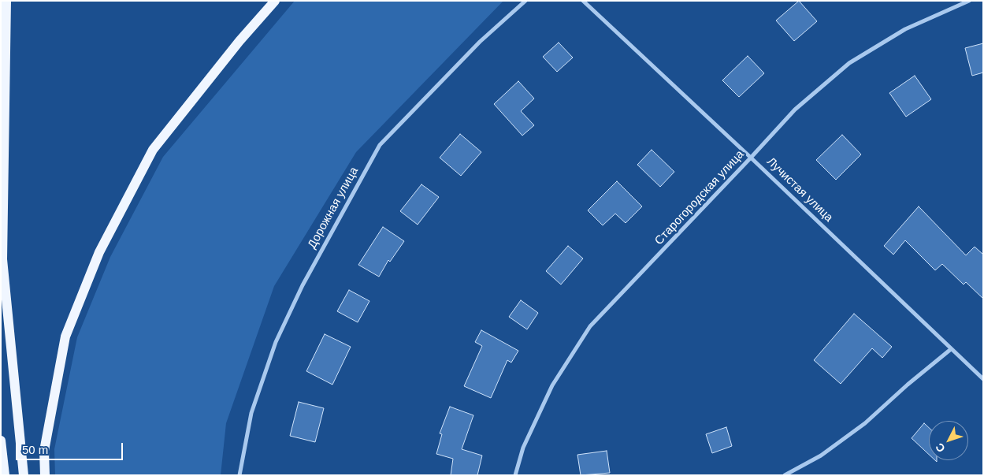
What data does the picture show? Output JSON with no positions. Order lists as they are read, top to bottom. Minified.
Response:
{"streets":{"street":["Лучистая улица","Старогородская улица","Дорожная улица"]},"crossings":[["Лучистая улица","Старогородская улица"]],"scale_bar":"50 m","north":"bottom left"}
